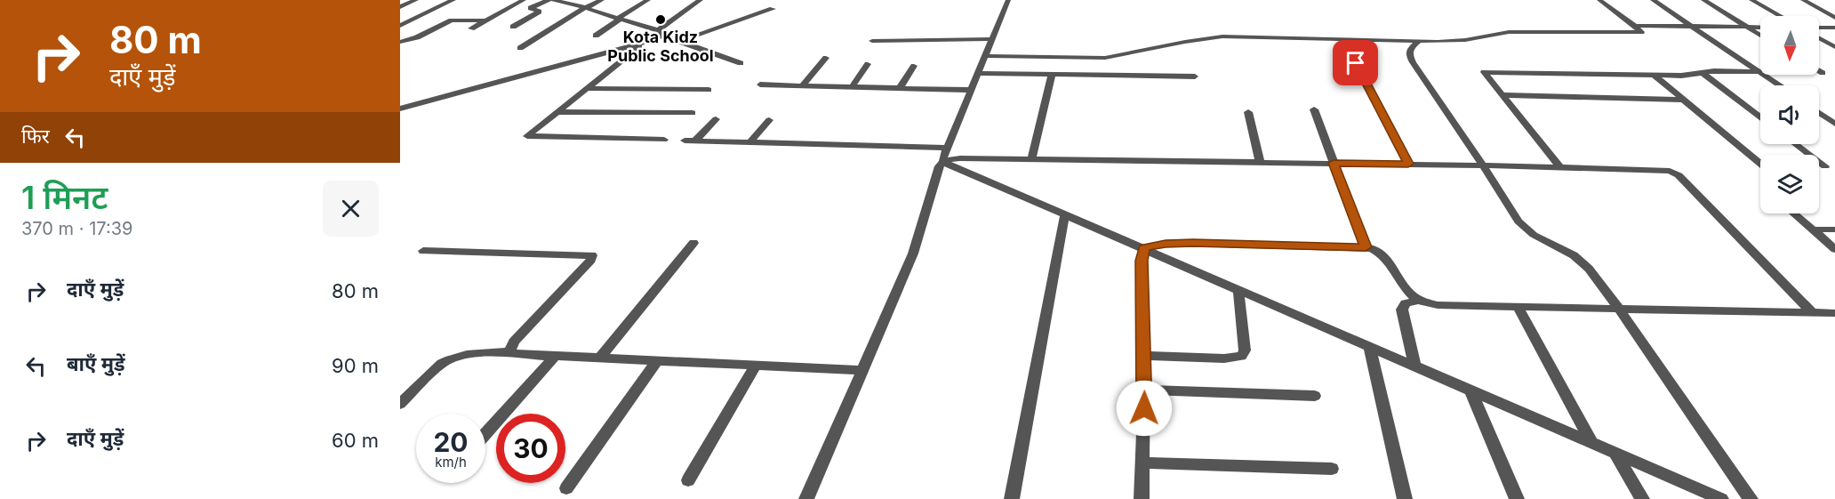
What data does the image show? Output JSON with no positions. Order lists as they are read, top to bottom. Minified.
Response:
{"places":["Kota Kidz Public School"],"north":"bottom","page":{"turn":["80 m","दाएँ मुड़ें"],"then":"फिर","heading":["1 मिनट","370 m · 17:39"],"list":[{"name":"दाएँ मुड़ें","value":"80 m"},{"name":"बाएँ मुड़ें","value":"90 m"},{"name":"दाएँ मुड़ें","value":"60 m"}],"speed":"20 km/h","limit":"30"}}
